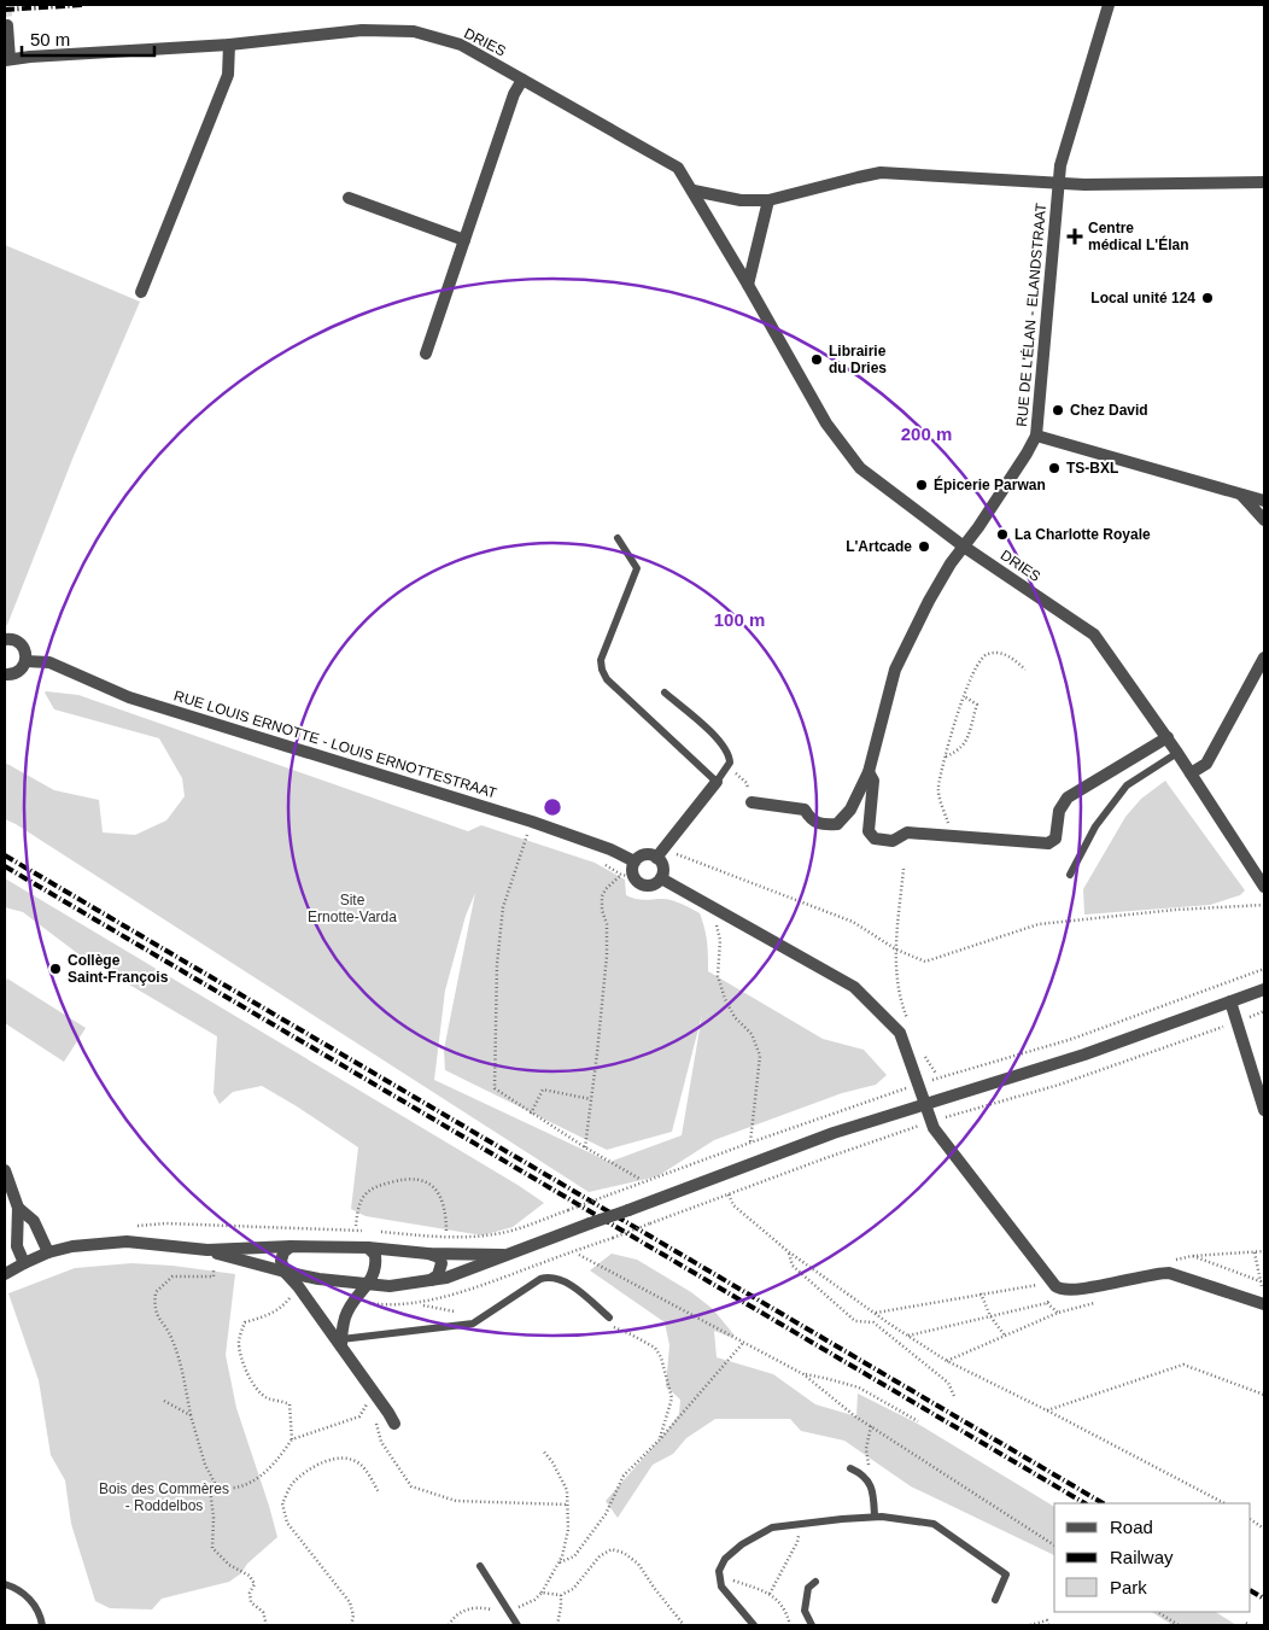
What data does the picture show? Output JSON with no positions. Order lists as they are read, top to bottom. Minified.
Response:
{"streets":{"street":["DRIES","RUE DE L'ÉLAN - ELANDSTRAAT","RUE LOUIS ERNOTTE - LOUIS ERNOTTESTRAAT"]},"crossings":[["DRIES","RUE DE L'ÉLAN - ELANDSTRAAT"]],"parks":["Site Ernotte-Varda","Bois des Commères - Roddelbos"],"places":{"health":["Centre médical L'Élan"],"other":["Local unité 124","Librairie du Dries","Chez David","TS-BXL","Épicerie Parwan","La Charlotte Royale","L'Artcade","Collège Saint-François"]},"legend":["Road","Railway","Park"],"scale_bar":"50 m","rings":["200 m","100 m"]}
